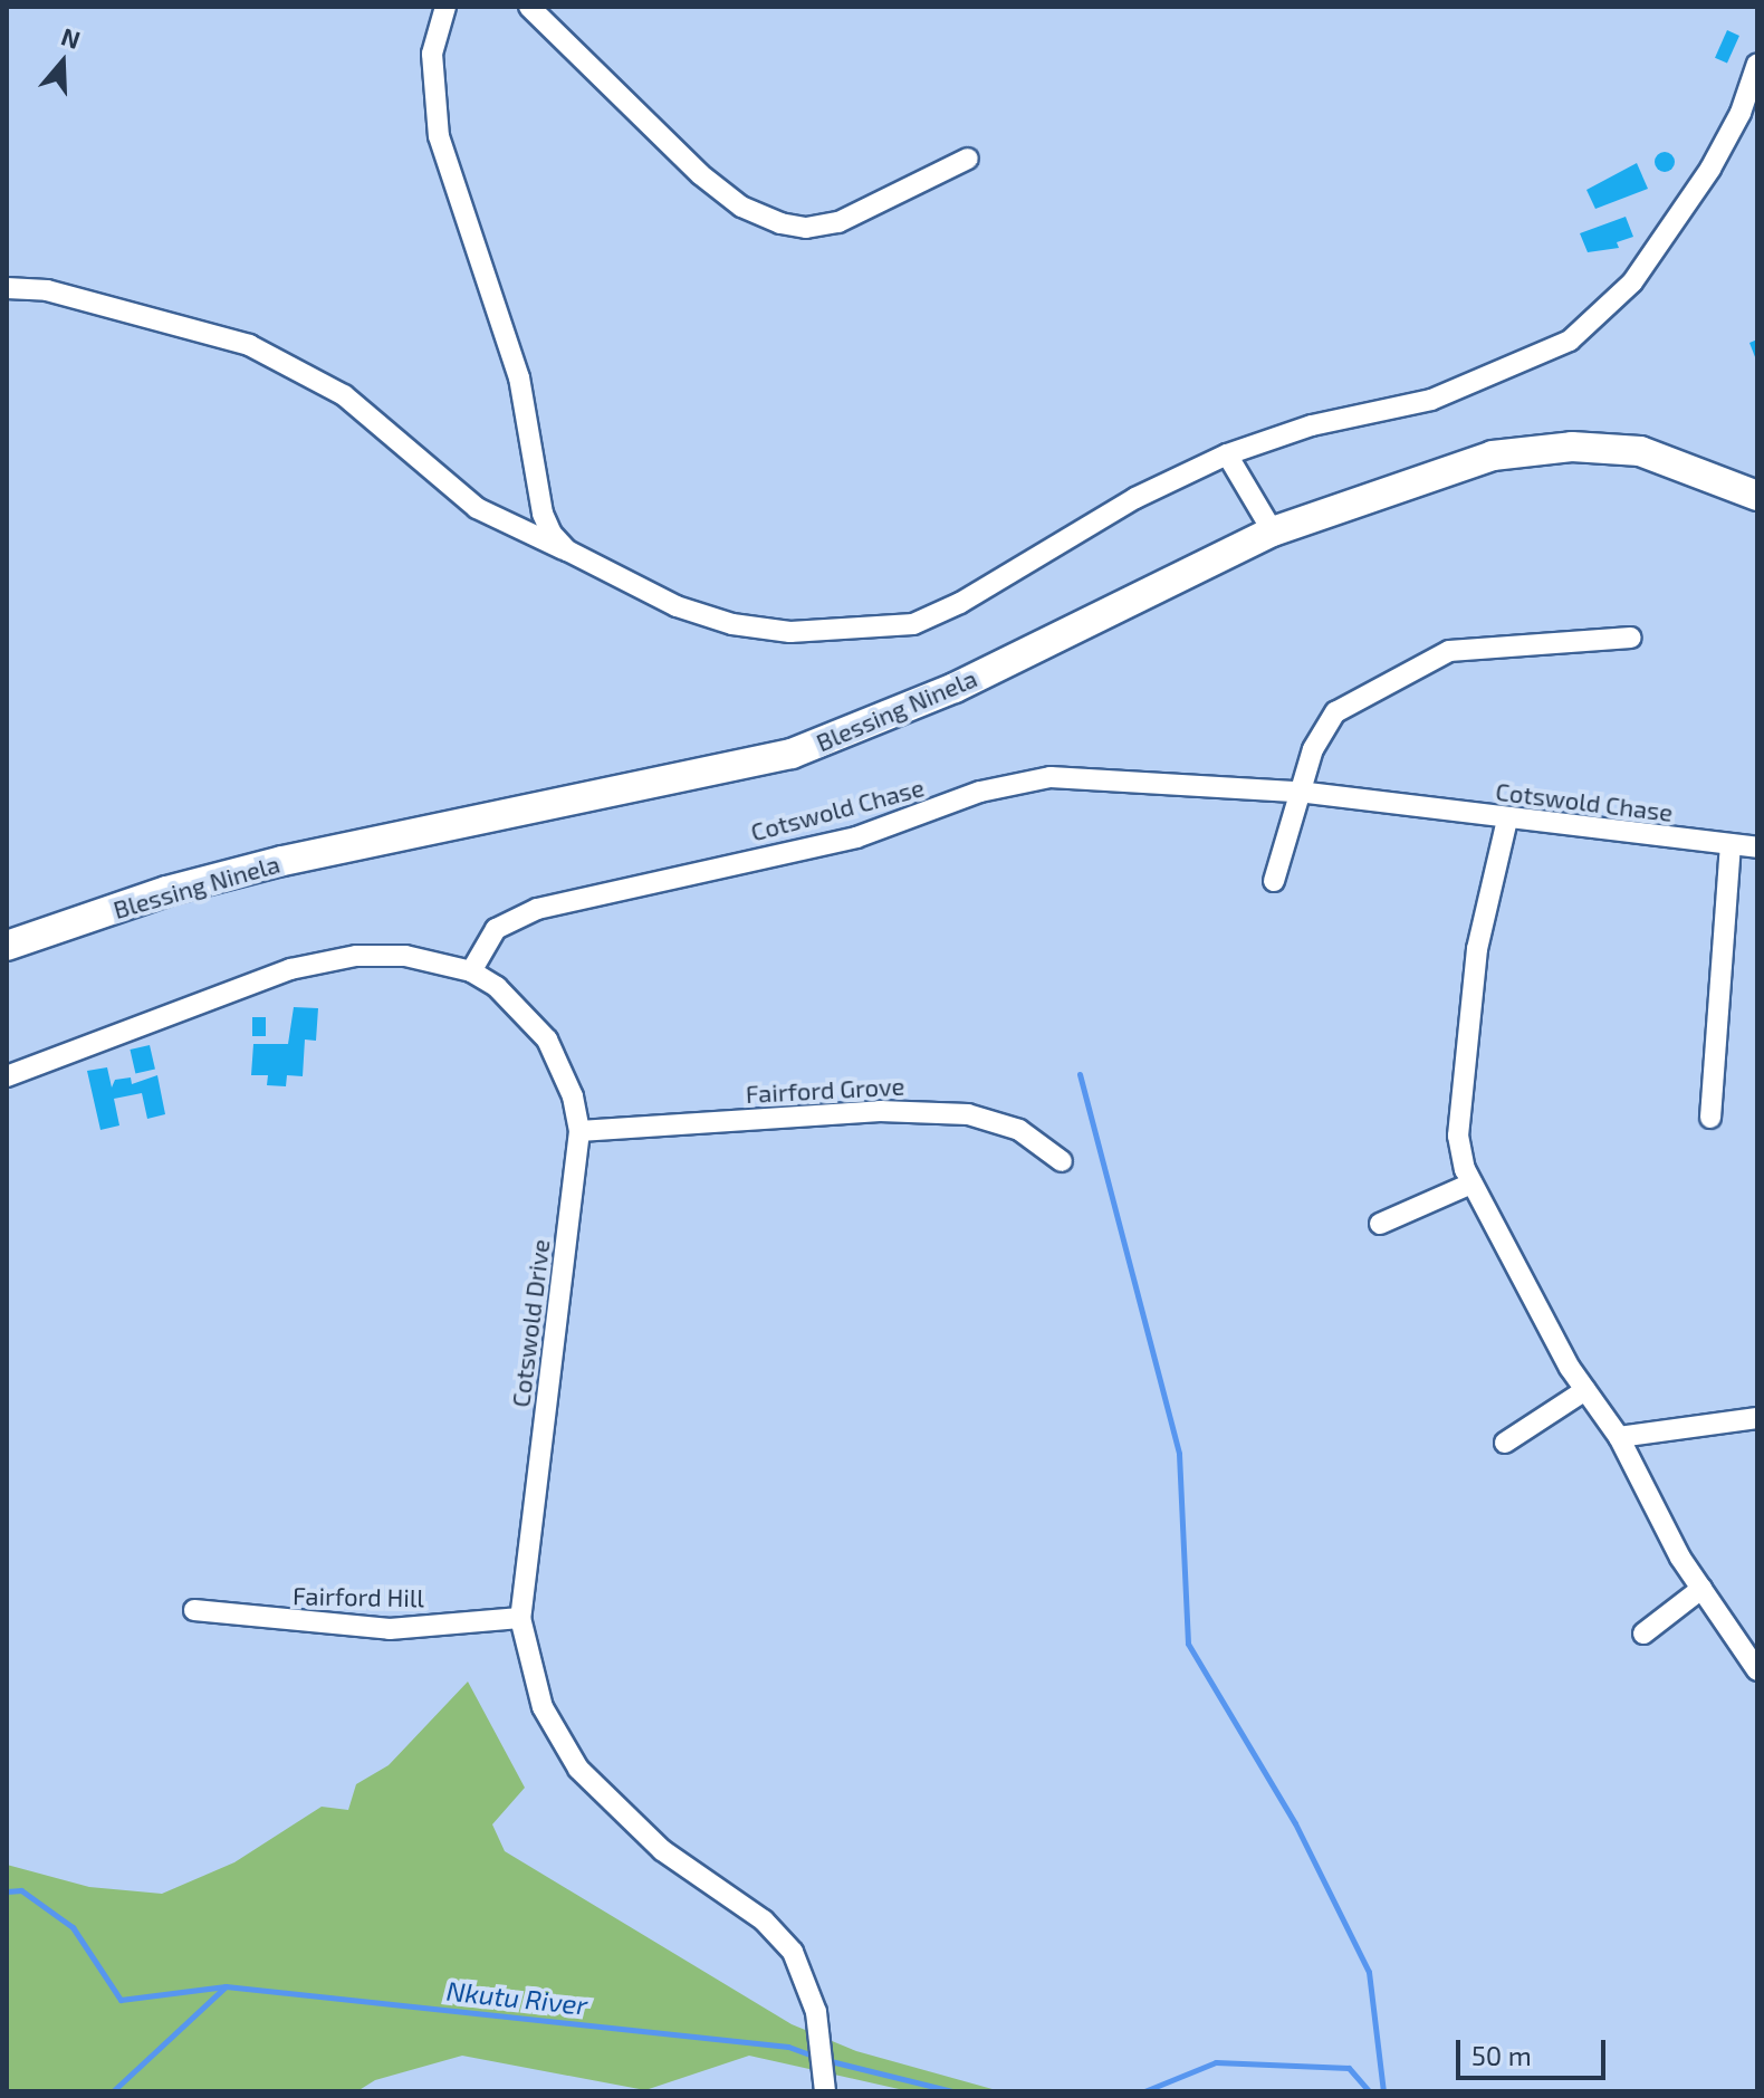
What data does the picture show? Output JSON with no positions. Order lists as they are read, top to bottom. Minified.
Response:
{"streets":{"street":["Blessing Ninela","Cotswold Chase","Fairford Grove","Cotswold Drive","Fairford Hill"]},"crossings":[["Cotswold Chase","Cotswold Drive"],["Fairford Grove","Cotswold Drive"],["Cotswold Drive","Fairford Hill"]],"water":["Nkutu River"],"scale_bar":"50 m","north":"top"}
